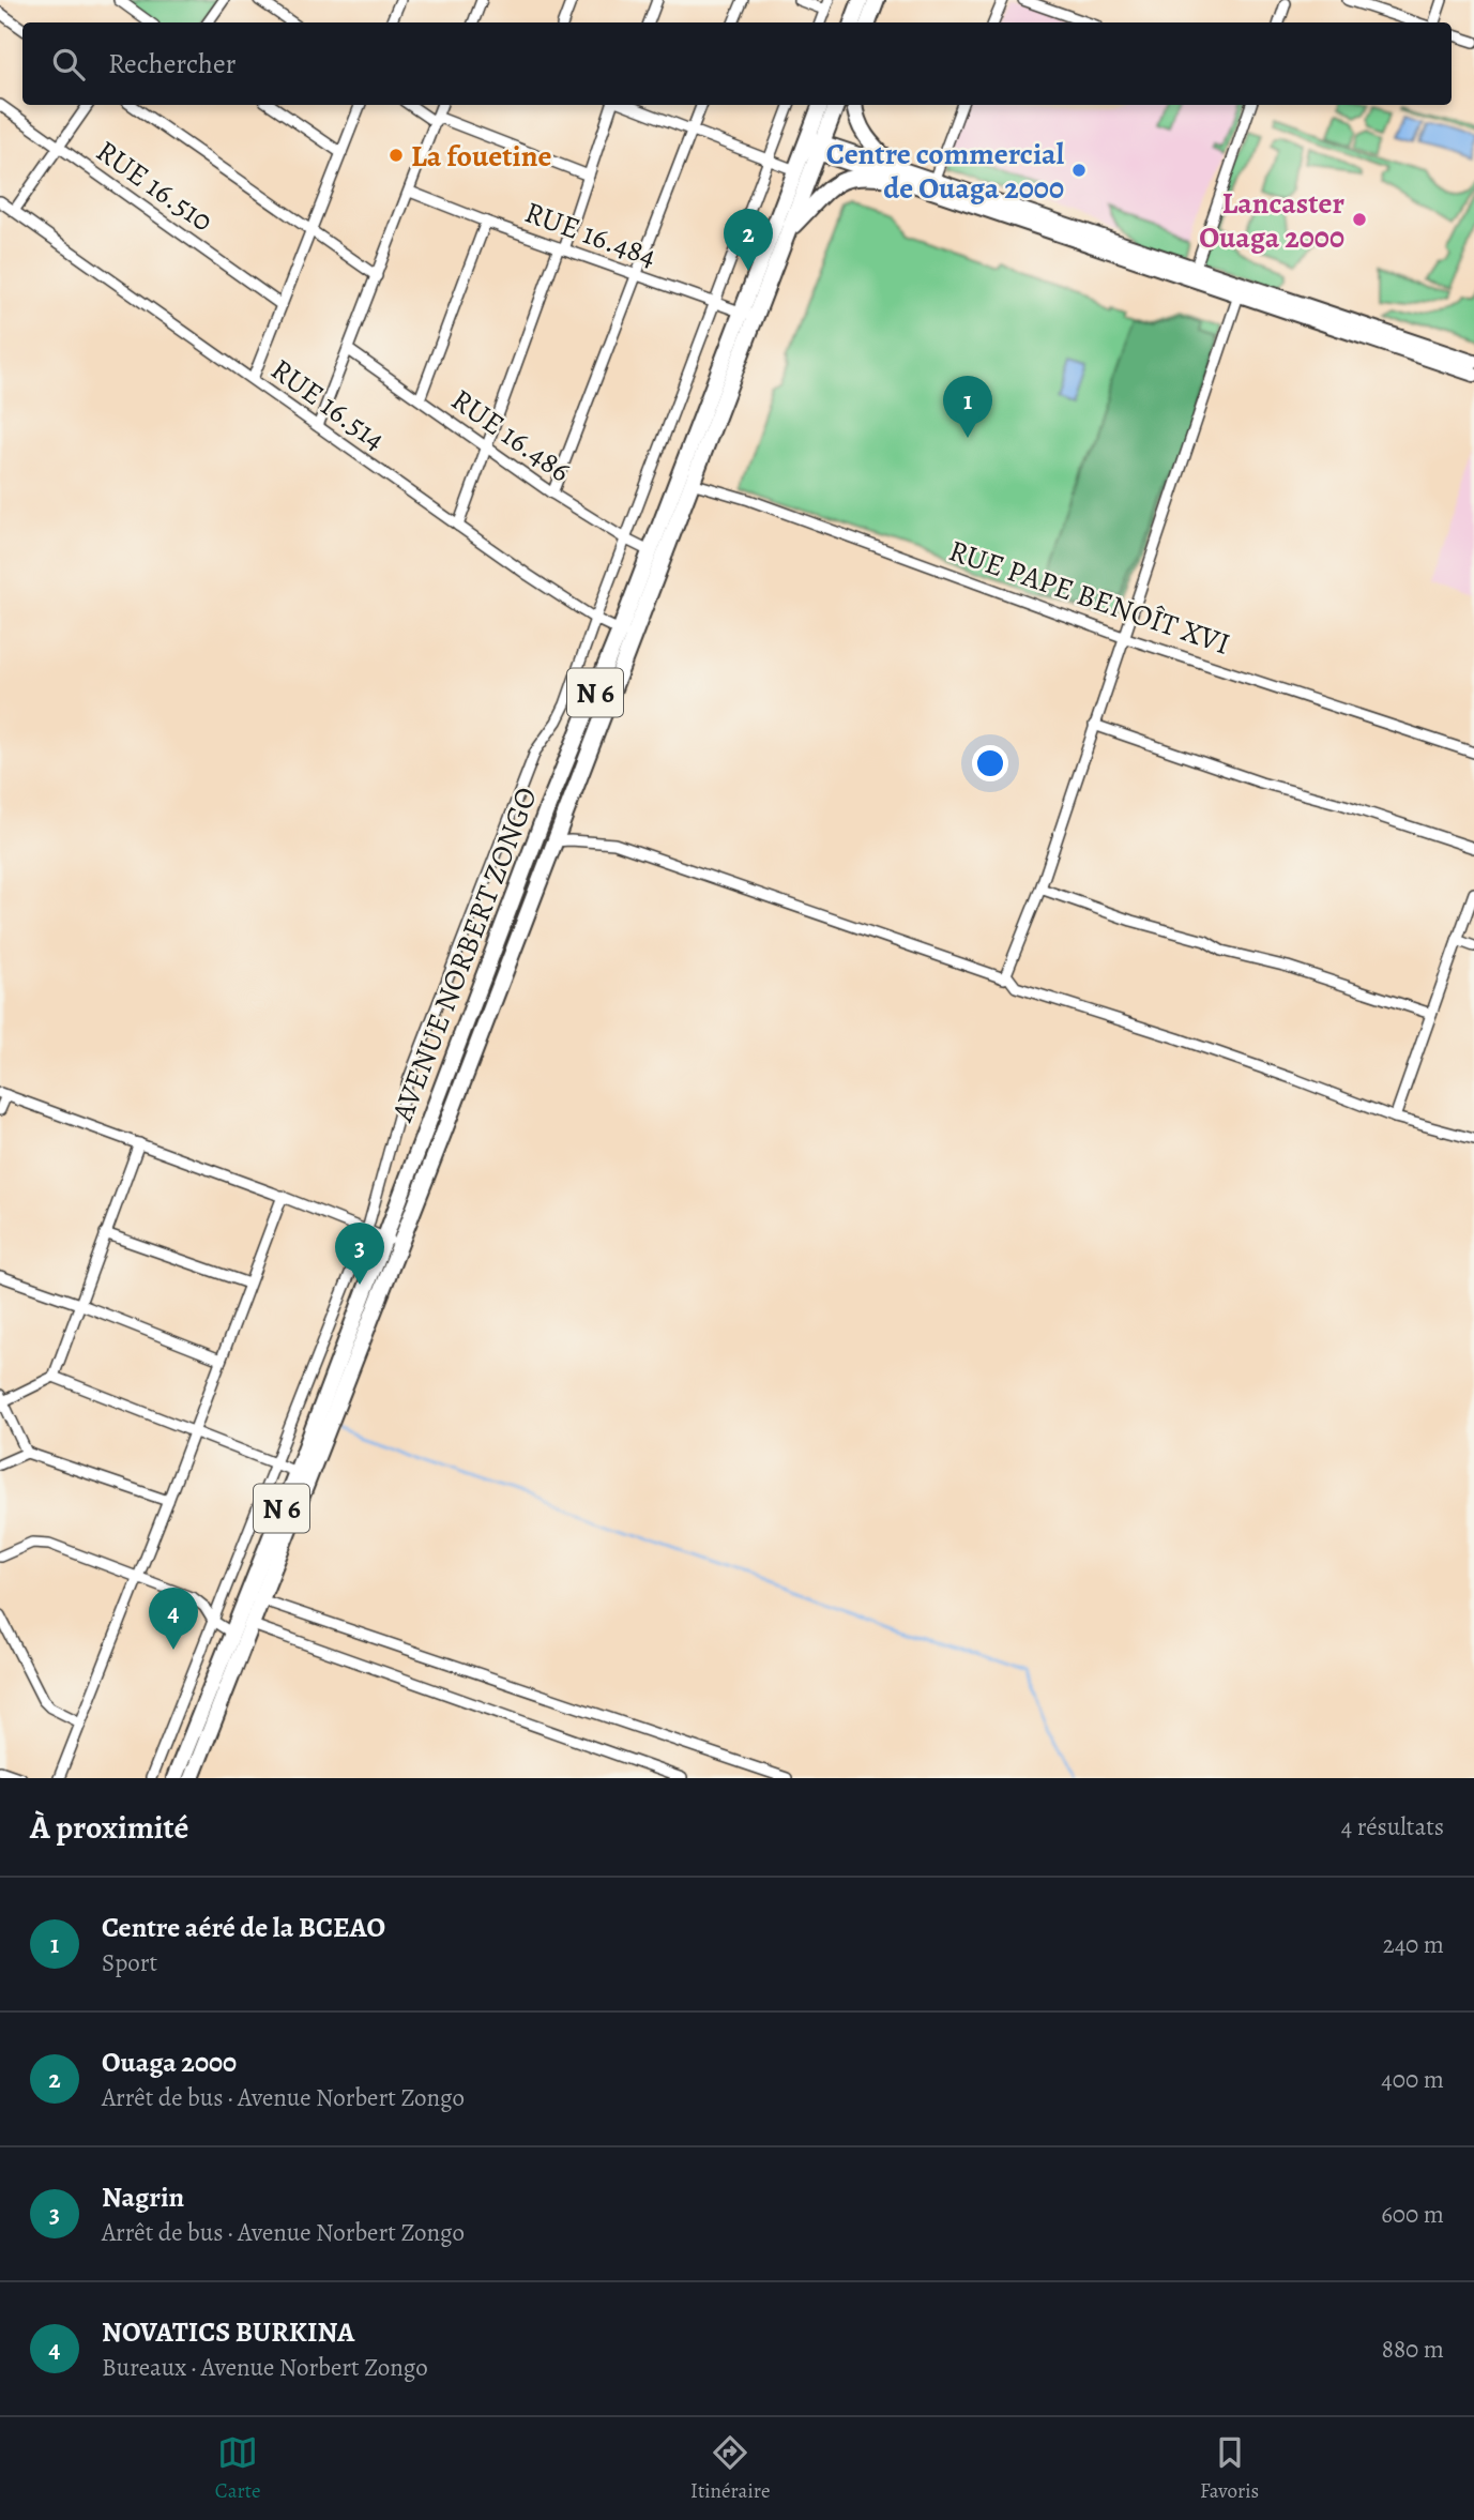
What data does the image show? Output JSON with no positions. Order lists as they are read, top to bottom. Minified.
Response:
{"streets":{"main road":["N 6","AVENUE NORBERT ZONGO"],"street":["RUE 16.510","RUE 16.484","RUE 16.514","RUE 16.486","RUE PAPE BENOÎT XVI"]},"crossings":[["RUE 16.484","AVENUE NORBERT ZONGO"],["RUE 16.514","AVENUE NORBERT ZONGO"],["RUE 16.486","AVENUE NORBERT ZONGO"],["RUE PAPE BENOÎT XVI","AVENUE NORBERT ZONGO"],["N 6","AVENUE NORBERT ZONGO"]],"places":["La fouetine","Centre commercial de Ouaga 2000","Lancaster Ouaga 2000"],"page":{"search":"Rechercher","pins":["2","1","3","4"],"heading":["À proximité","4 résultats"],"list":[{"mark":"1","name":"Centre aéré de la BCEAO","note":"Sport","value":"240 m"},{"mark":"2","name":"Ouaga 2000","note":"Arrêt de bus · Avenue Norbert Zongo","value":"400 m"},{"mark":"3","name":"Nagrin","note":"Arrêt de bus · Avenue Norbert Zongo","value":"600 m"},{"mark":"4","name":"NOVATICS BURKINA","note":"Bureaux · Avenue Norbert Zongo","value":"880 m"}],"nav":["Carte","Itinéraire","Favoris"]}}
